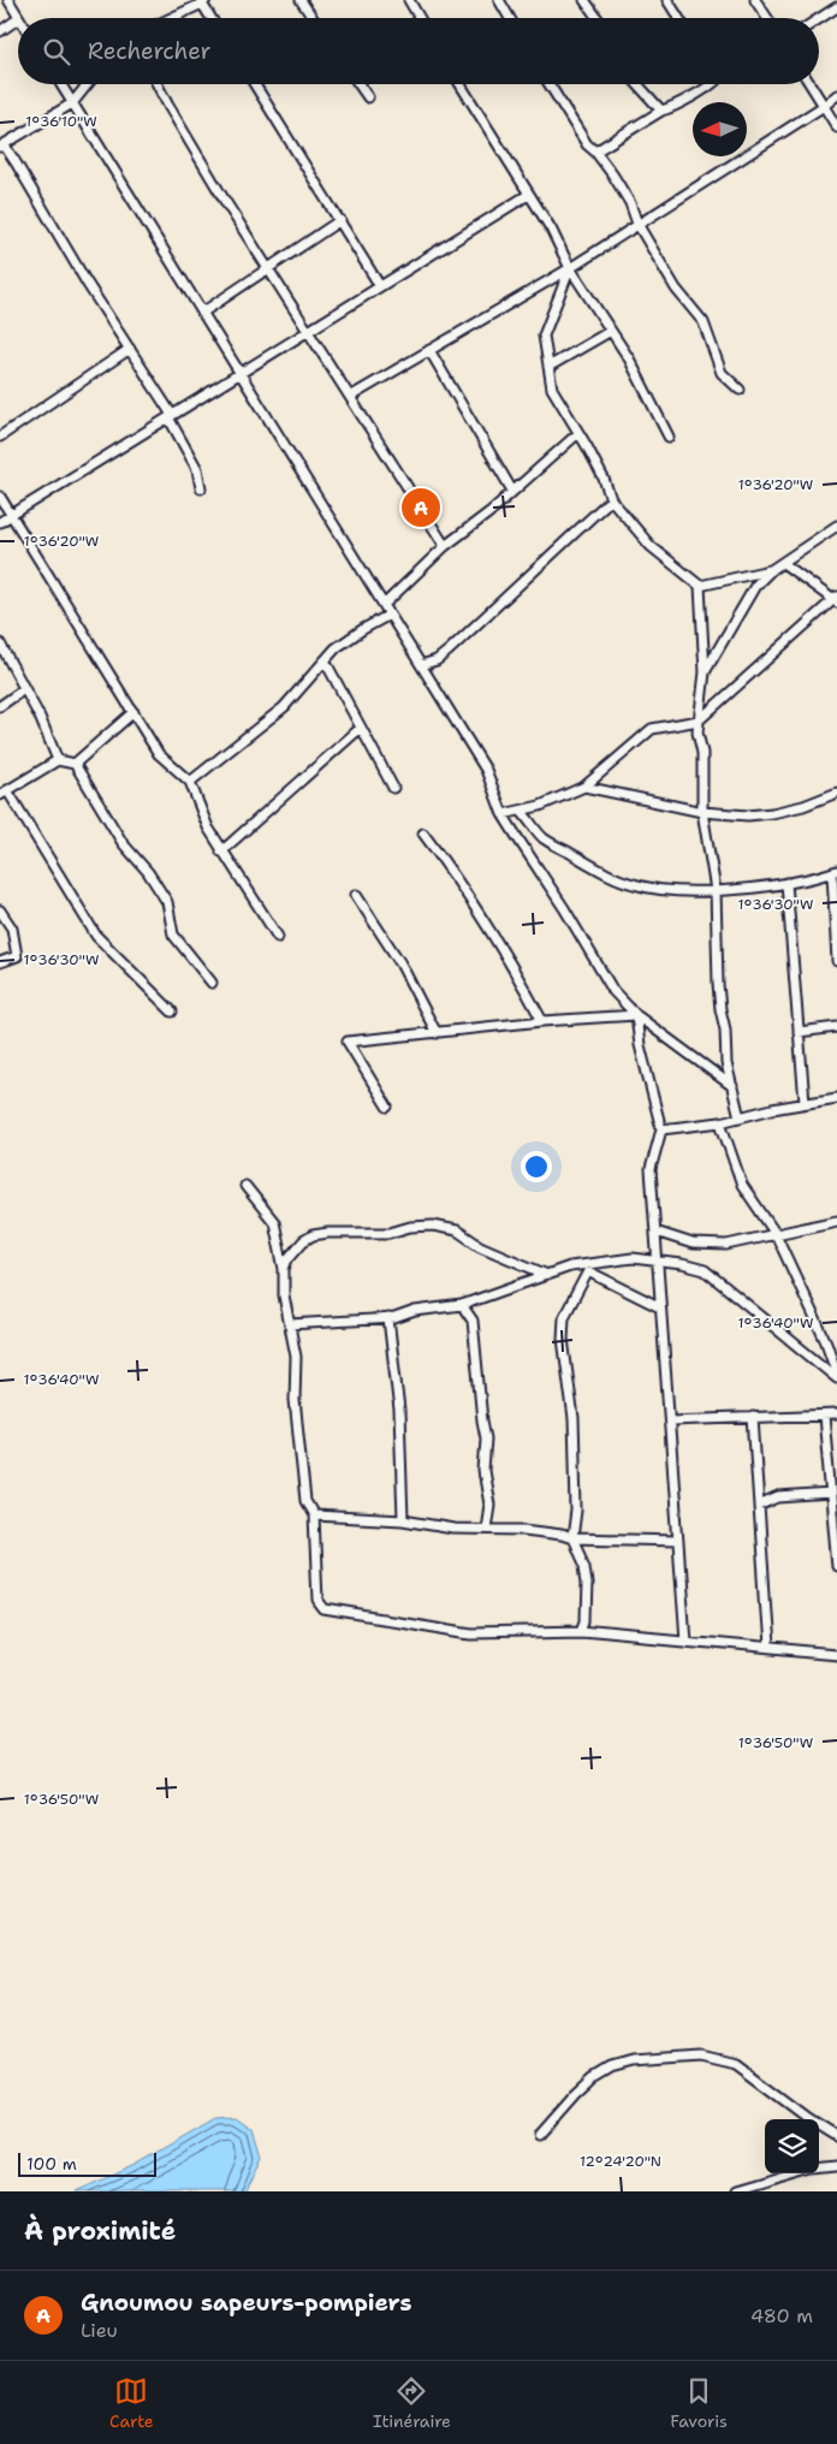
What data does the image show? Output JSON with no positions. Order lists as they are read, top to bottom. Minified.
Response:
{"scale_bar":"100 m","north":"left","page":{"search":"Rechercher","pins":"A","scale":"100 m","heading":"À proximité","list":[{"mark":"A","name":"Gnoumou sapeurs-pompiers","note":"Lieu","value":"480 m"}],"nav":["Carte","Itinéraire","Favoris"]},"coordinates":["1°36'10\"W","1°36'20\"W","1°36'30\"W","1°36'40\"W","1°36'50\"W","12°24'20\"N"]}
